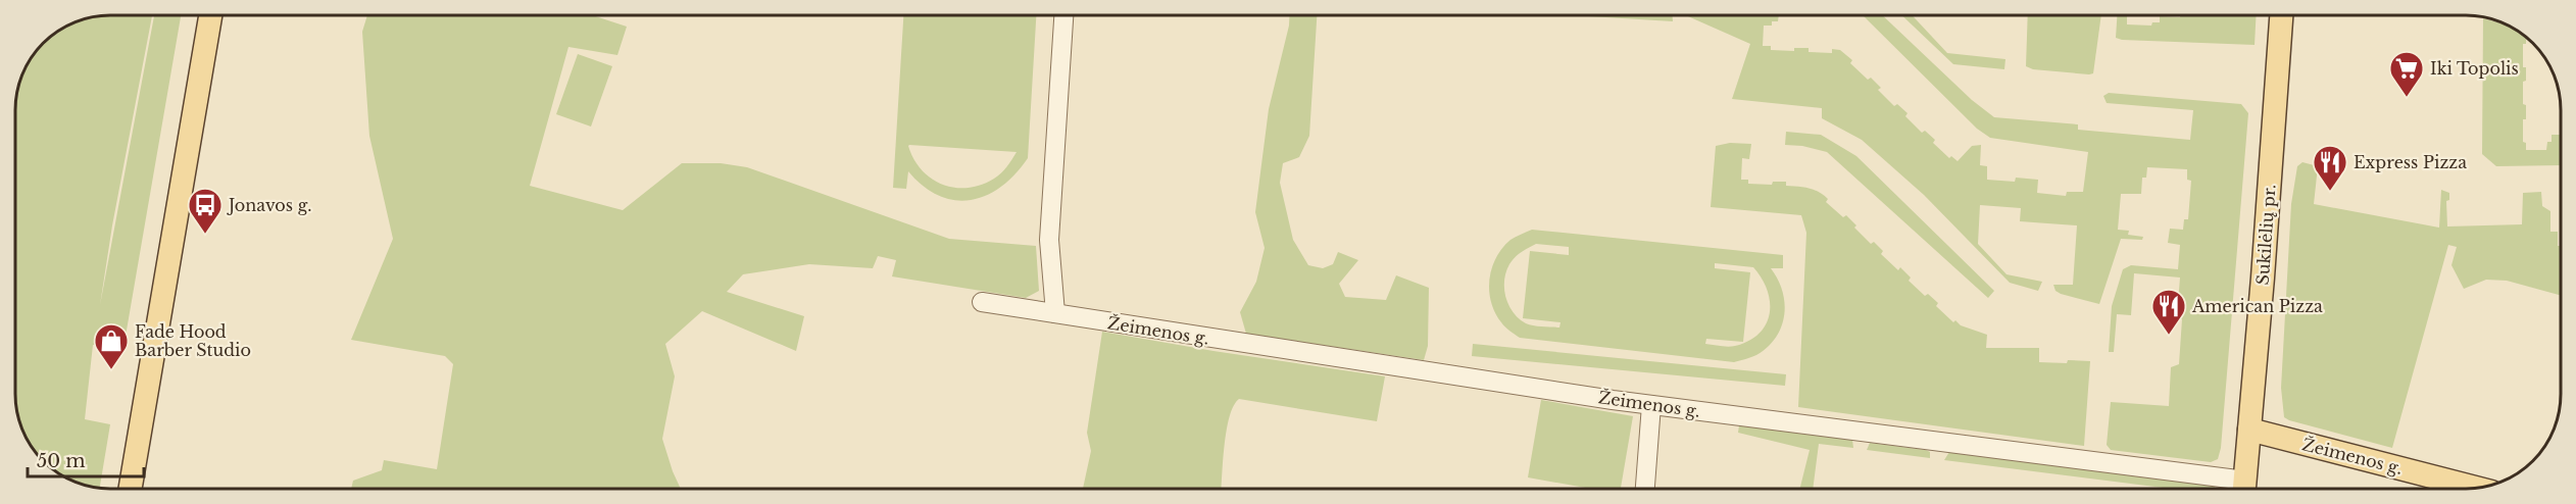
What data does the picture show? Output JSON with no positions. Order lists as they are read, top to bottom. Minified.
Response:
{"streets":{"main road":["Sukilėlių pr.","Žeimenos g."]},"crossings":[["Sukilėlių pr.","Žeimenos g."]],"places":{"supermarket":["Iki Topolis"],"restaurant":["Express Pizza","American Pizza"],"bus stop":["Jonavos g."],"shop":["Fade Hood Barber Studio"]},"scale_bar":"50 m"}
